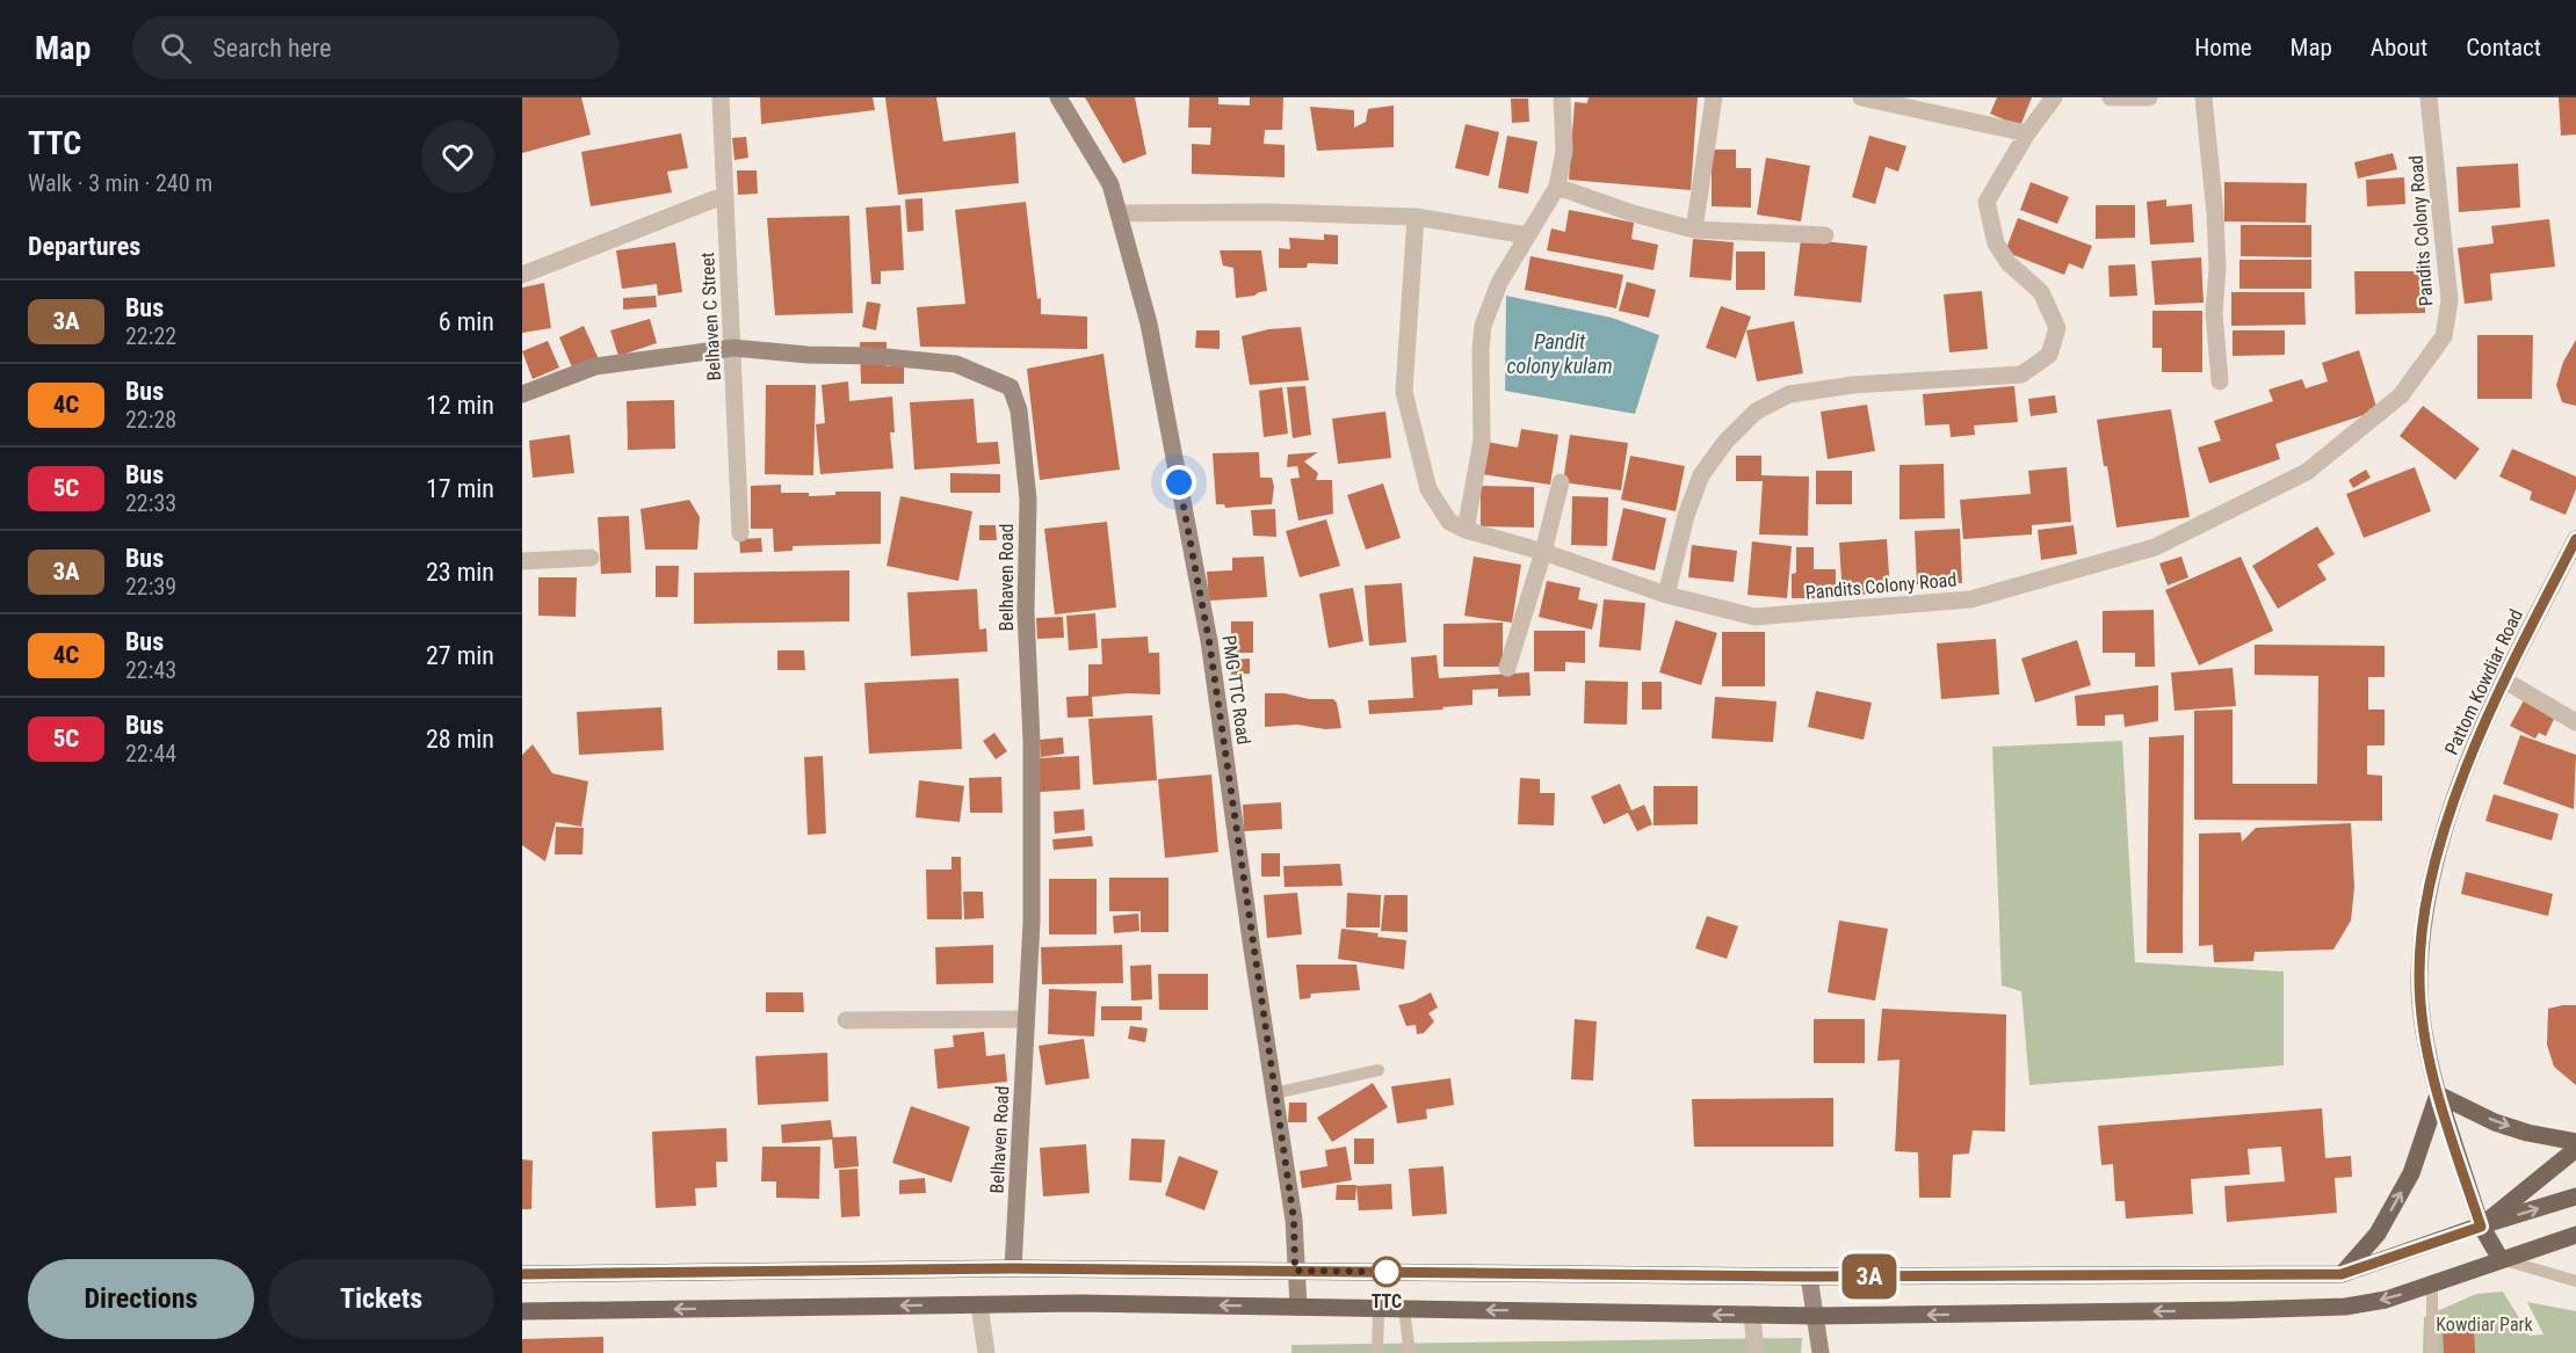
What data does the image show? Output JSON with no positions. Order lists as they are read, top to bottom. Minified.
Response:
{"streets":{"street":["Pandits Colony Road","Belhaven C Street","Belhaven Road","Pattom Kowdiar Road","PMG TTC Road"]},"crossings":[["Belhaven C Street","Belhaven Road"]],"water":["Pandit colony kulam"],"parks":["Kowdiar Park"],"places":["TTC"],"lines":["bus line 3A"],"page":{"header":"Map","search":"Search here","nav":["Home","Map","About","Contact"],"heading":[["TTC","Walk · 3 min · 240 m"],"Departures"],"on_map":"3A","list":[{"mark":"3A","name":"Bus","note":"22:22","value":"6 min"},{"mark":"4C","name":"Bus","note":"22:28","value":"12 min"},{"mark":"5C","name":"Bus","note":"22:33","value":"17 min"},{"mark":"3A","name":"Bus","note":"22:39","value":"23 min"},{"mark":"4C","name":"Bus","note":"22:43","value":"27 min"},{"mark":"5C","name":"Bus","note":"22:44","value":"28 min"}],"buttons":["Directions","Tickets"]}}
